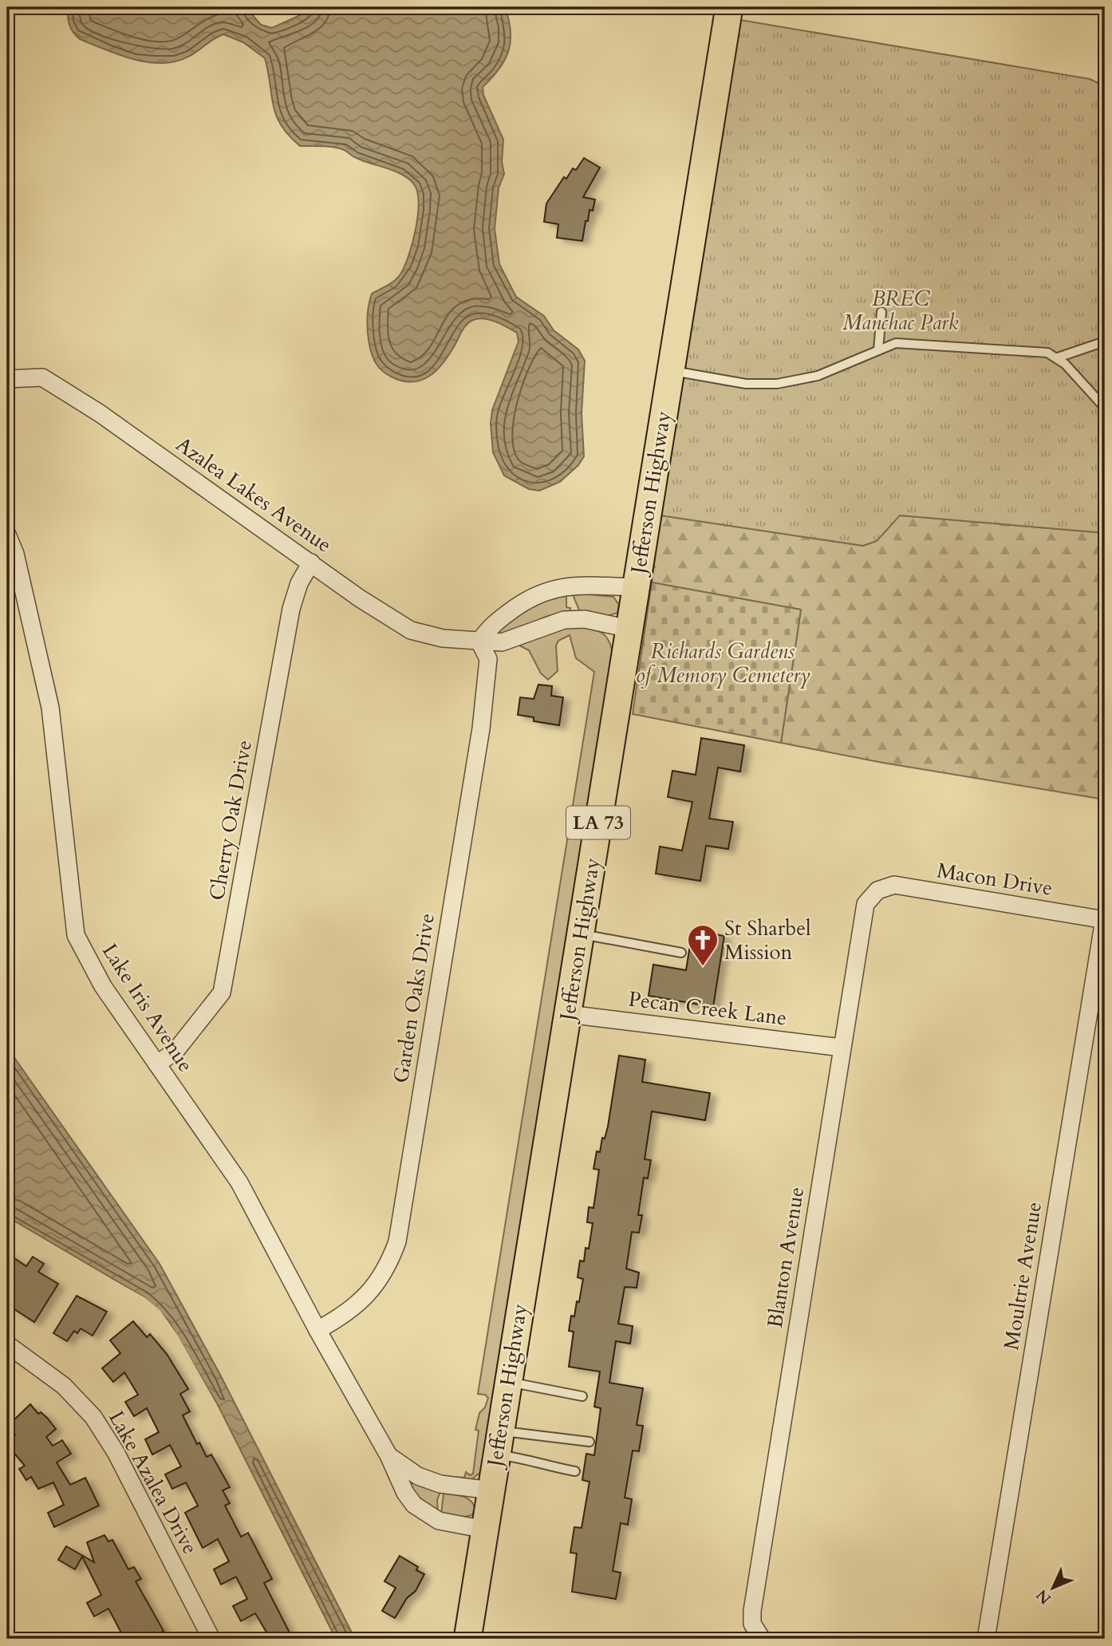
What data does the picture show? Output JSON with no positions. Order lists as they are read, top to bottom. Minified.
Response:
{"streets":{"main road":["Jefferson Highway","LA 73"],"street":["Azalea Lakes Avenue","Cherry Oak Drive","Macon Drive","Garden Oaks Drive","Lake Iris Avenue","Pecan Creek Lane","Blanton Avenue","Moultrie Avenue","Lake Azalea Drive"]},"crossings":[["Jefferson Highway","Azalea Lakes Avenue"],["Jefferson Highway","Lake Iris Avenue"],["Jefferson Highway","Pecan Creek Lane"],["Azalea Lakes Avenue","Cherry Oak Drive"],["Azalea Lakes Avenue","Garden Oaks Drive"],["Cherry Oak Drive","Lake Iris Avenue"],["Macon Drive","Blanton Avenue"],["Macon Drive","Moultrie Avenue"],["Garden Oaks Drive","Lake Iris Avenue"],["Pecan Creek Lane","Blanton Avenue"]],"parks":["BREC Manchac Park","Richards Gardens of Memory Cemetery"],"places":{"church":["St Sharbel Mission"]},"north":"bottom left"}
